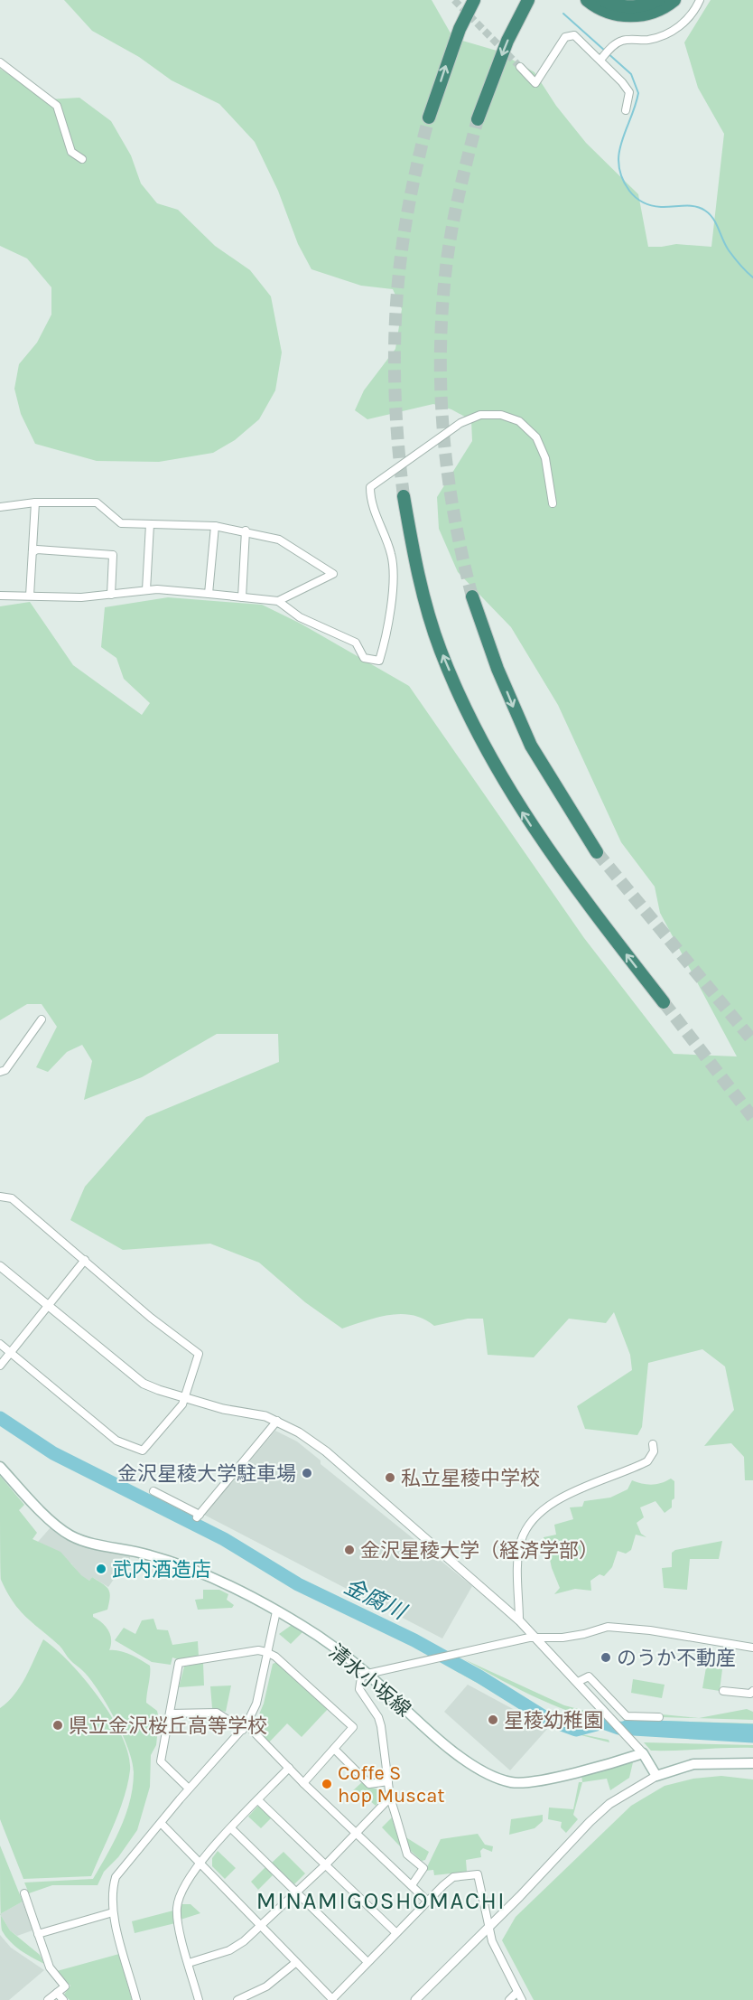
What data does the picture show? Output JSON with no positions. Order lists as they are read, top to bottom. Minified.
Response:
{"streets":{"main road":["清水小坂線"]},"districts":["MINAMIGOSHOMACHI"],"water":["金腐川"],"places":["金沢星稜大学駐車場","私立星稜中学校","金沢星稜大学（経済学部）","武内酒造店","のうか不動産","星稜幼稚園","県立金沢桜丘高等学校","Coffe S hop Muscat"]}
